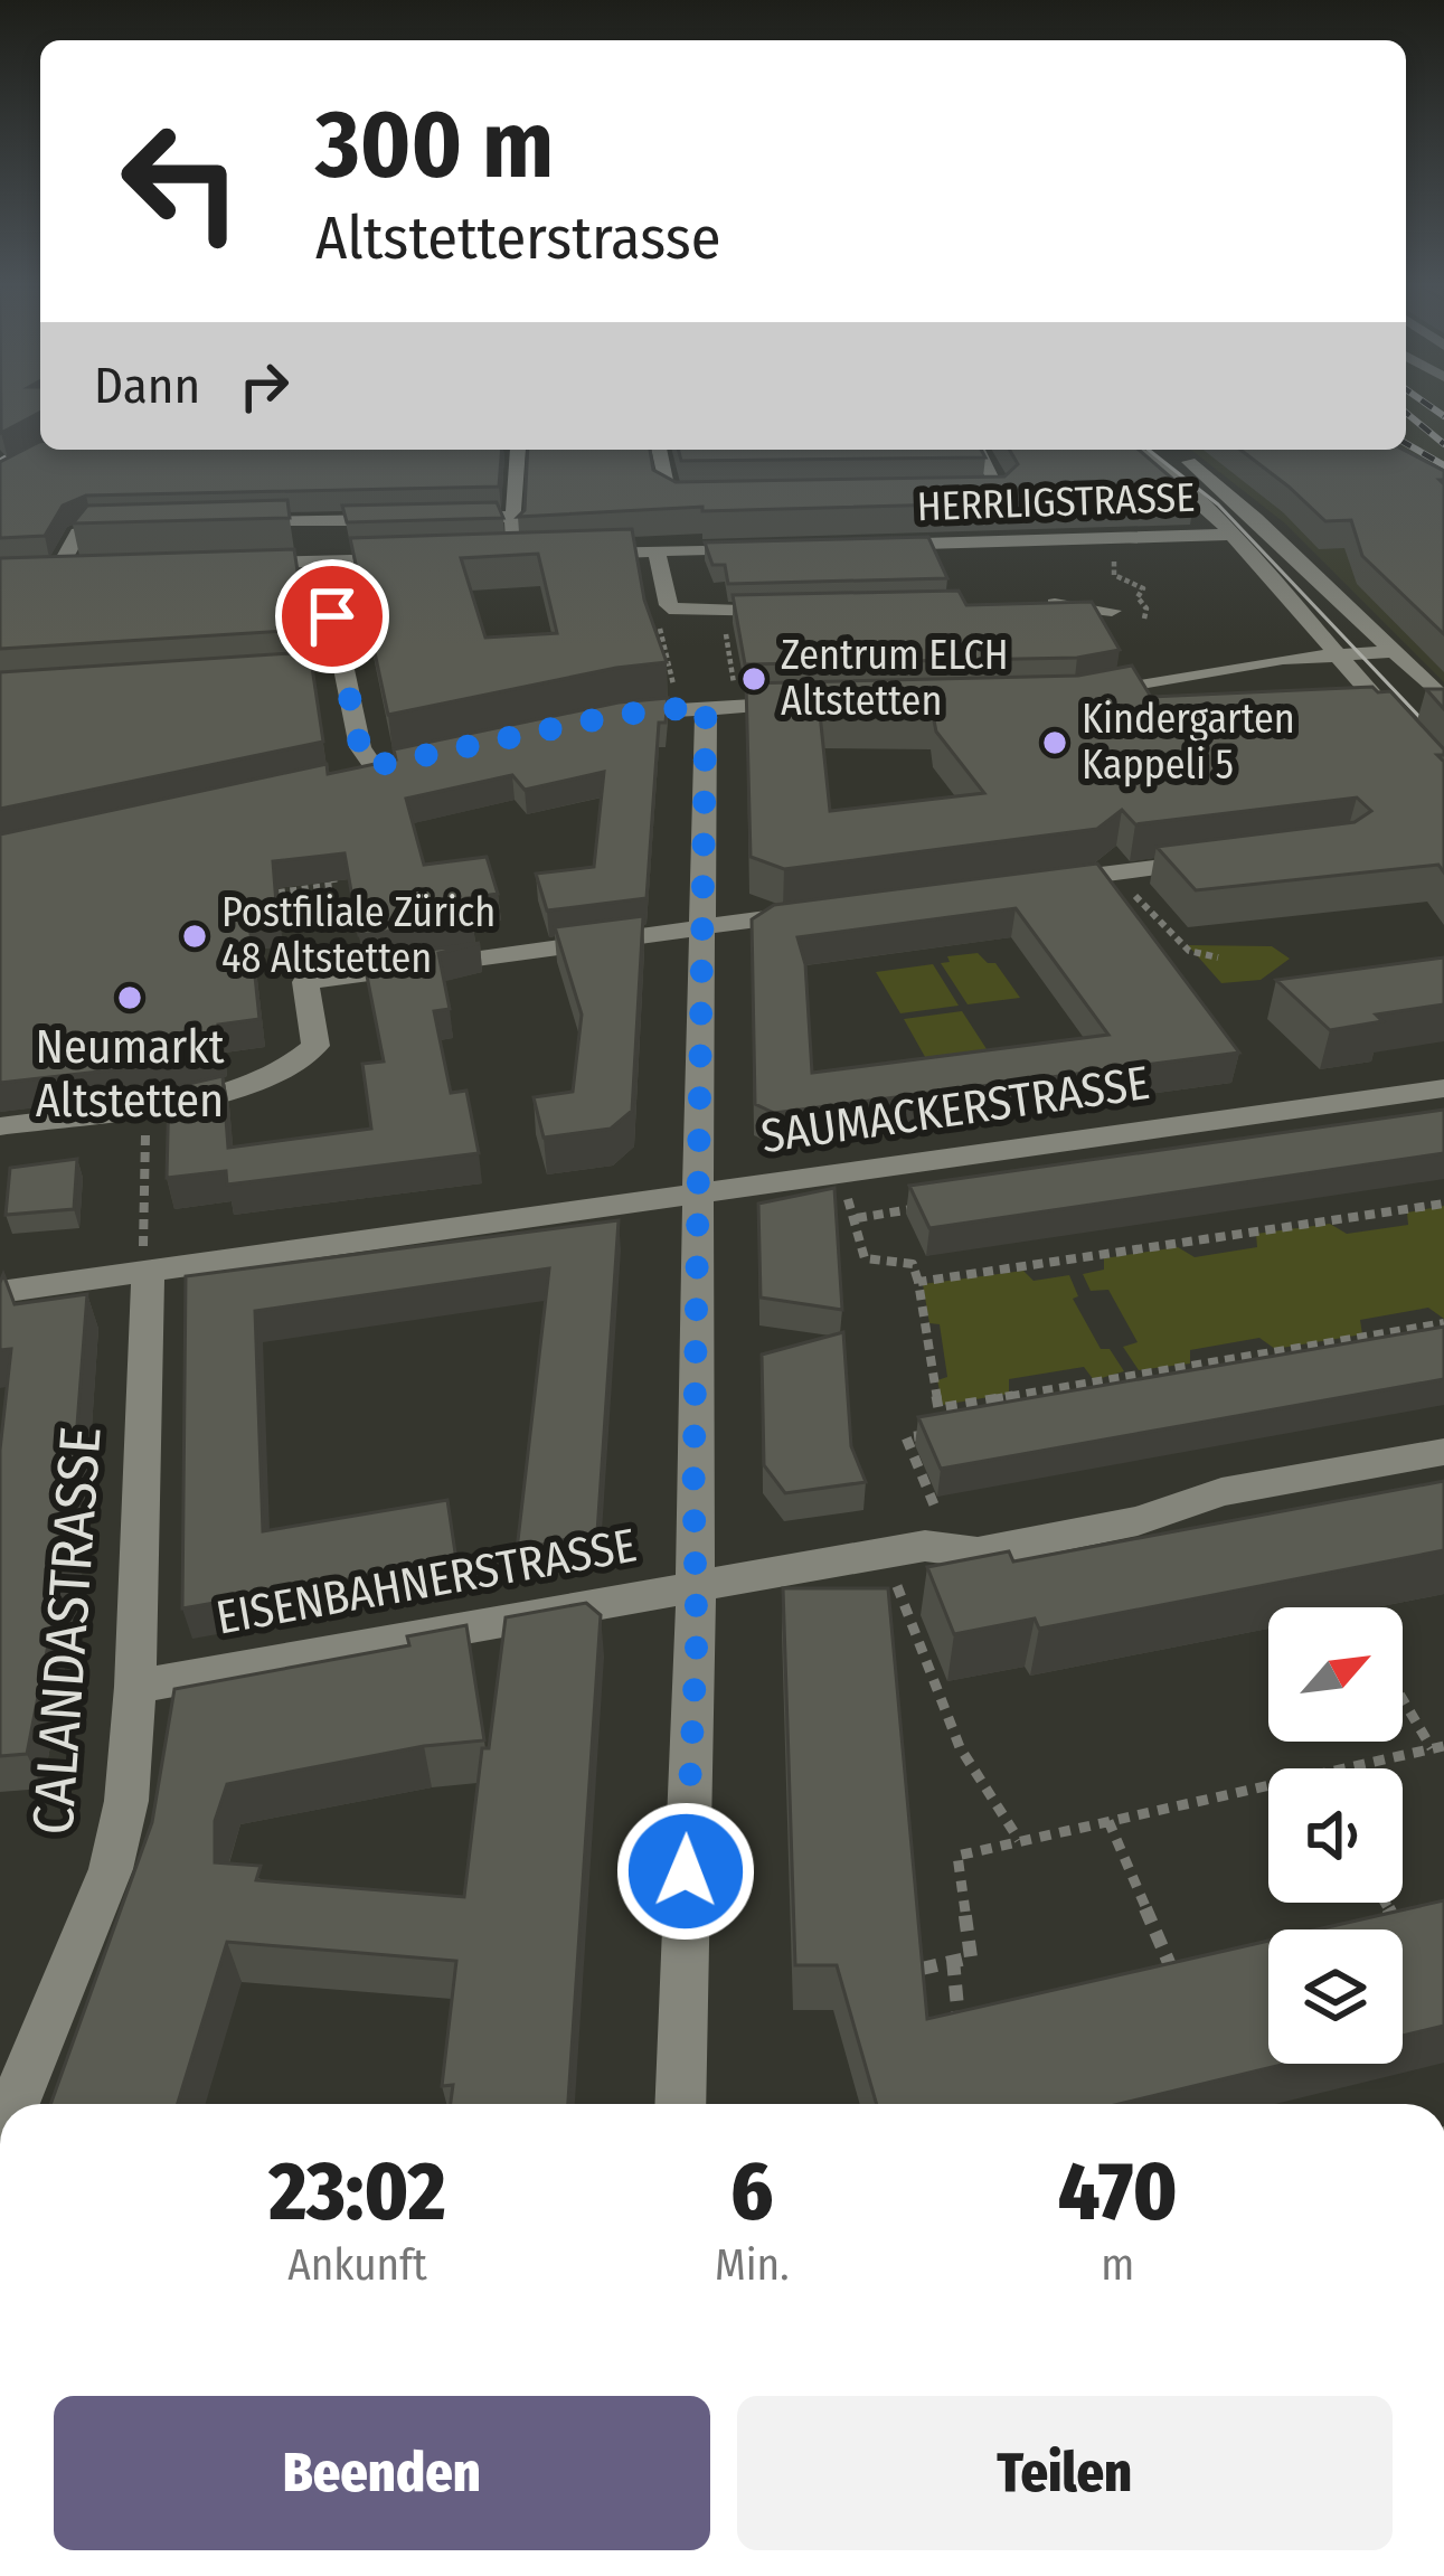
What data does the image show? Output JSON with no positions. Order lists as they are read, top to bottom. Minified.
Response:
{"streets":{"street":["HERRLIGSTRASSE","SAUMACKERSTRASSE","EISENBAHNERSTRASSE","CALANDASTRASSE"]},"crossings":[["SAUMACKERSTRASSE","CALANDASTRASSE"],["EISENBAHNERSTRASSE","CALANDASTRASSE"]],"places":["Zentrum ELCH Altstetten","Kindergarten Kappeli 5","Postfiliale Zürich 48 Altstetten","Neumarkt Altstetten"],"north":"top right","page":{"turn":["300 m","Altstetterstrasse"],"then":"Dann","eta":["23:02","Ankunft","6","Min.","470","m"],"buttons":["Beenden","Teilen"]}}
